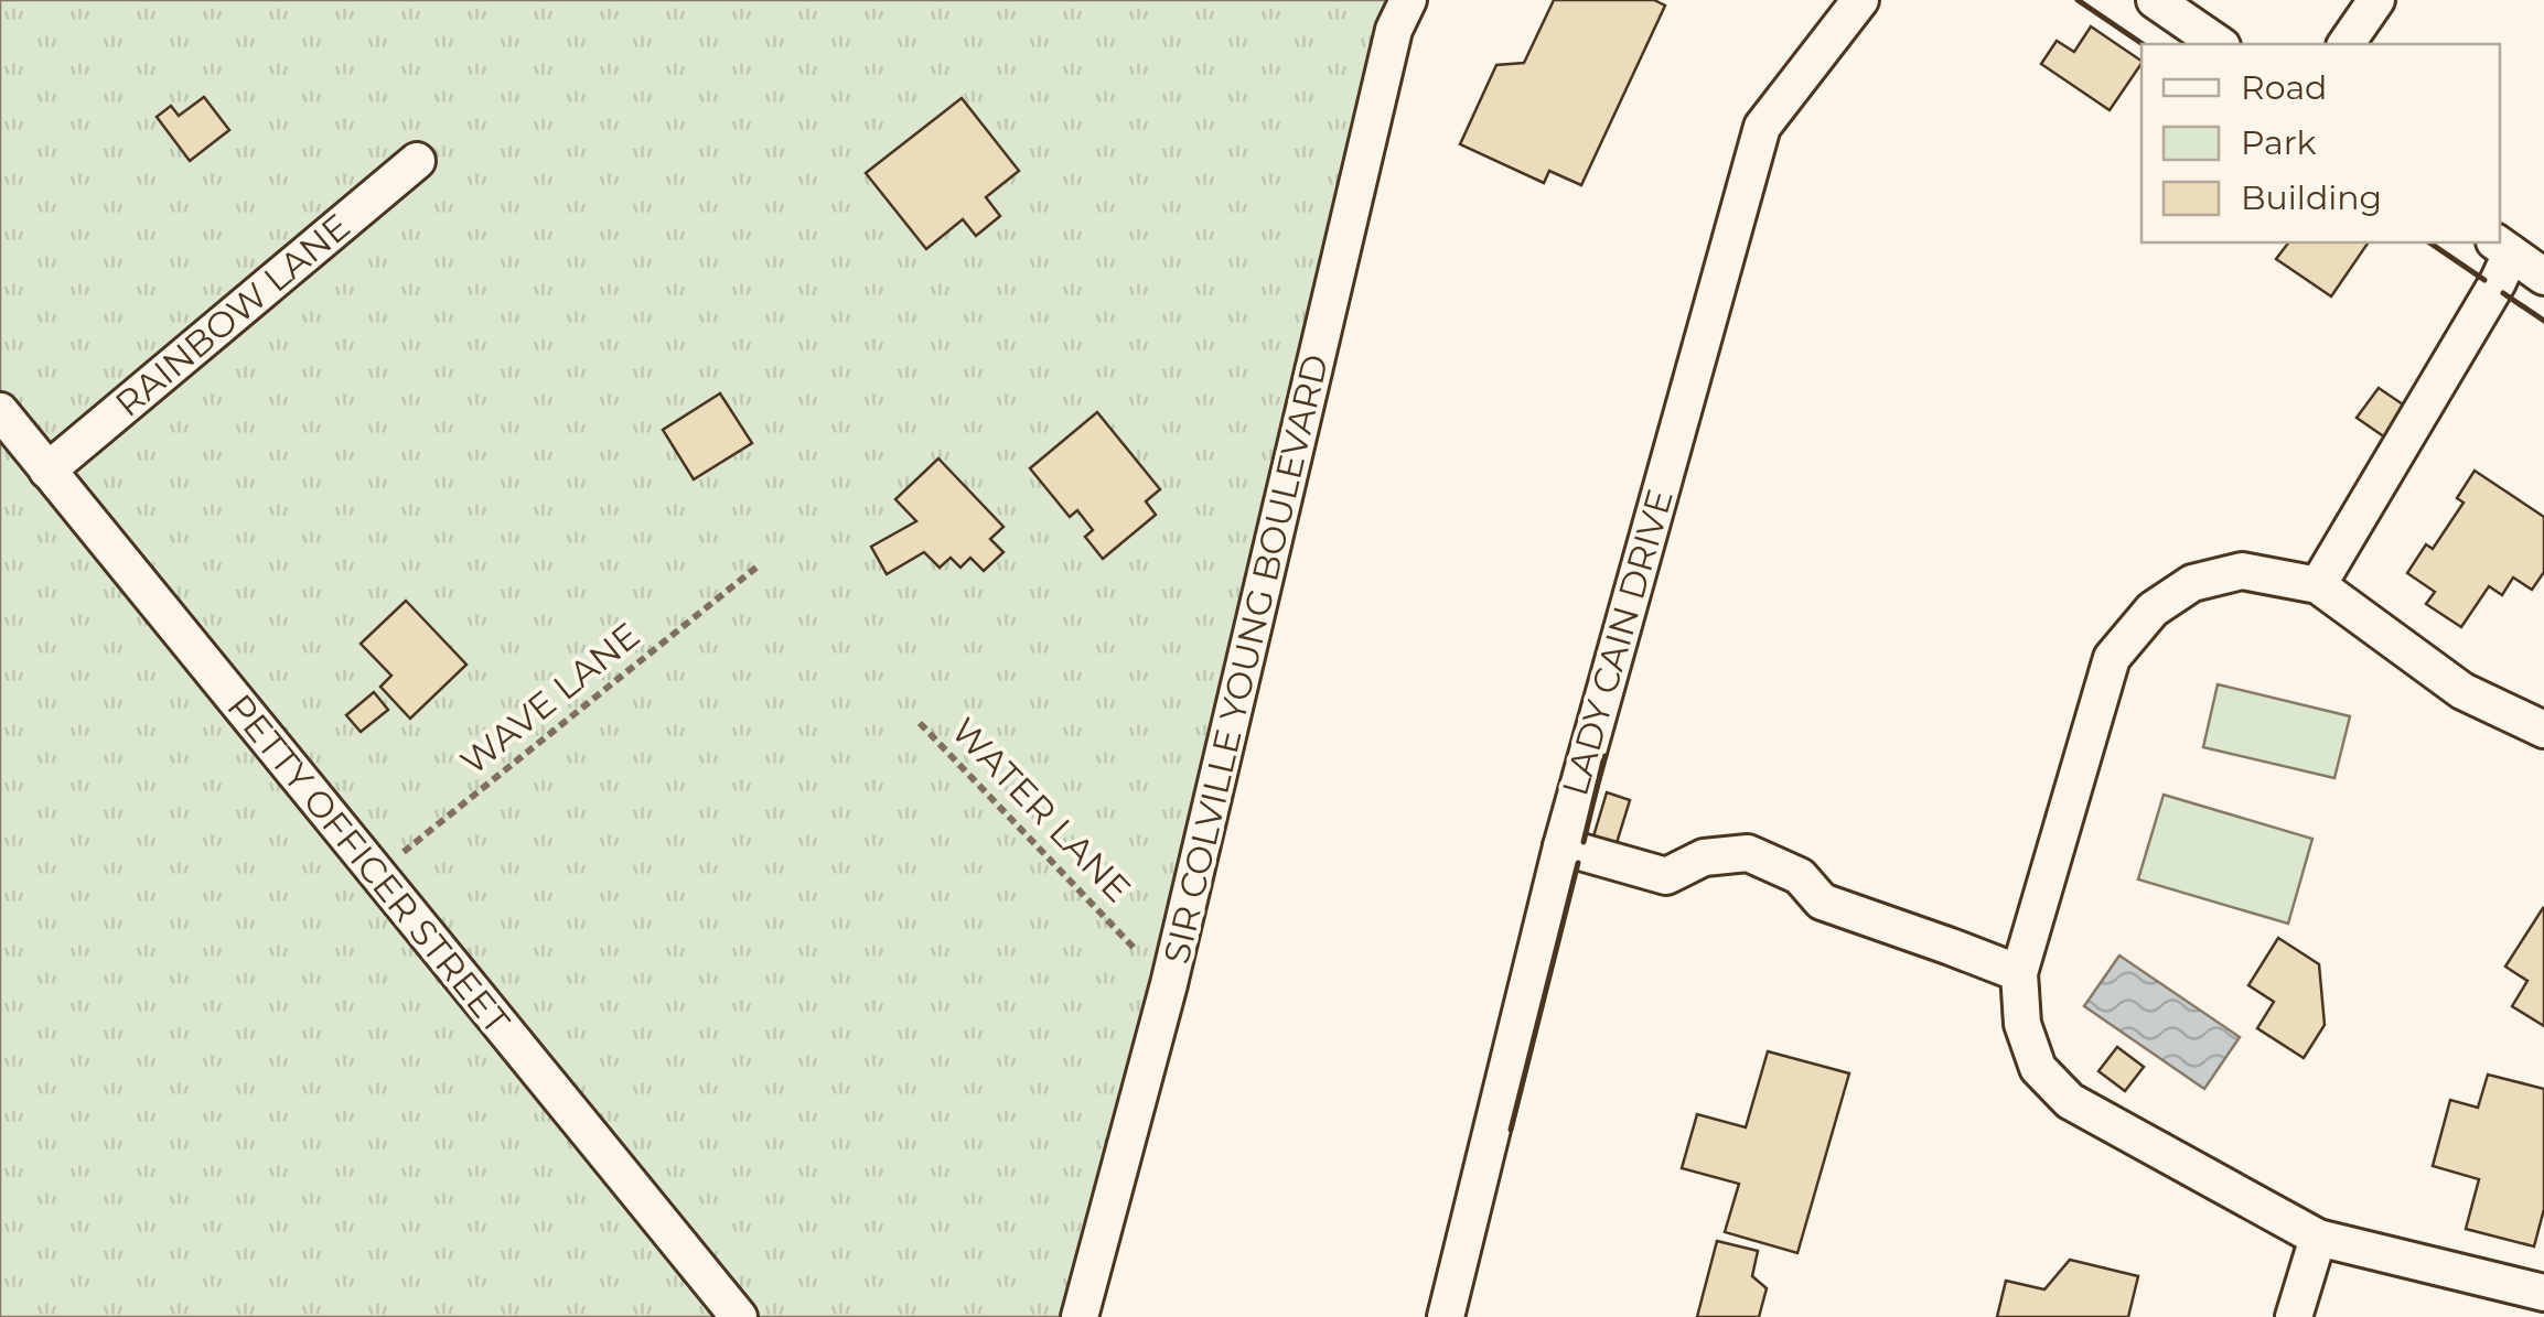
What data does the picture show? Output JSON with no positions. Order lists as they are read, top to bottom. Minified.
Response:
{"streets":{"street":["RAINBOW LANE","LADY CAIN DRIVE","SIR COLVILLE YOUNG BOULEVARD","PETTY OFFICER STREET"],"path":["WAVE LANE","WATER LANE"]},"crossings":[["RAINBOW LANE","PETTY OFFICER STREET"],["SIR COLVILLE YOUNG BOULEVARD","WATER LANE"],["WAVE LANE","PETTY OFFICER STREET"]],"legend":["Road","Park","Building"]}
